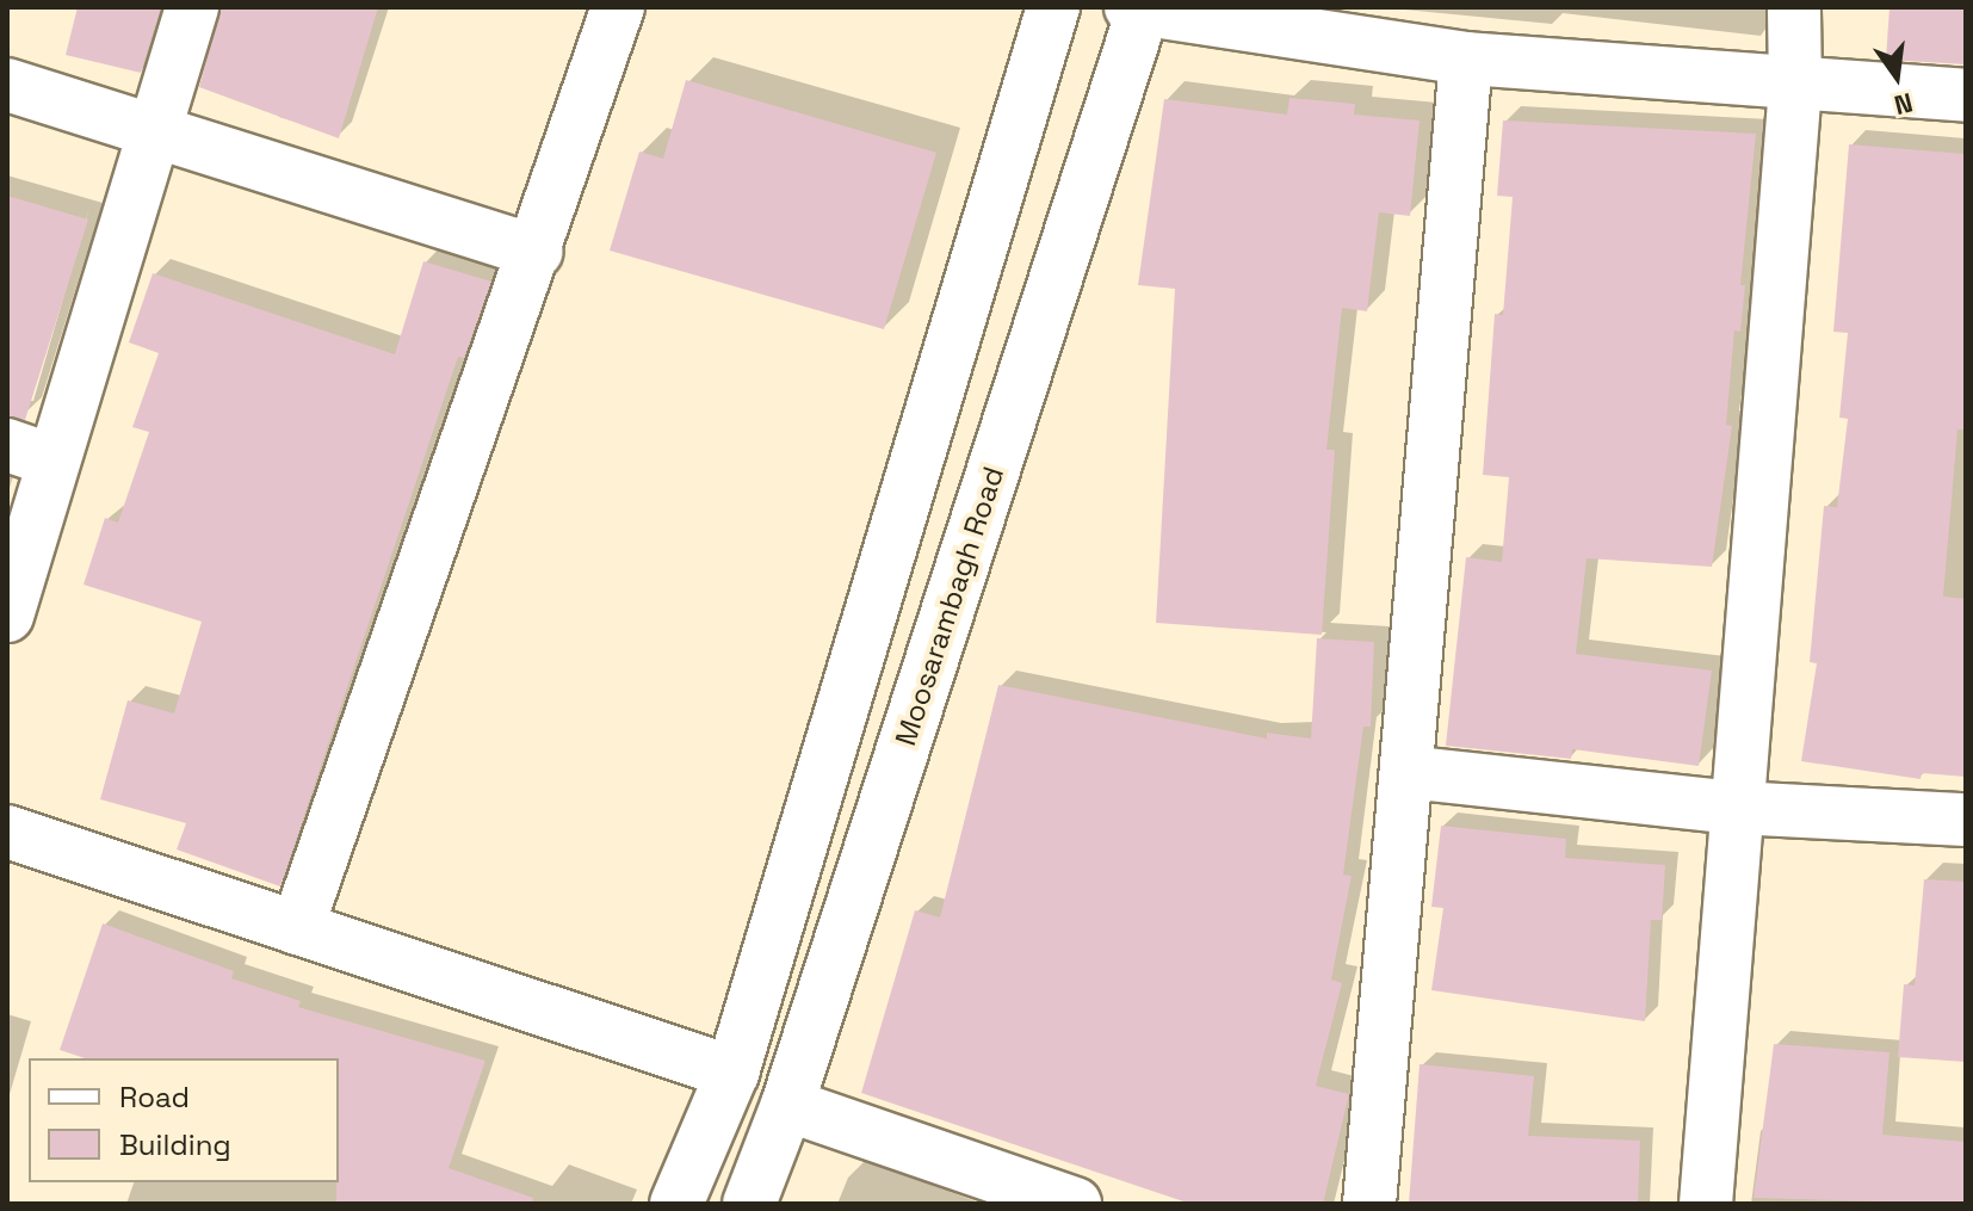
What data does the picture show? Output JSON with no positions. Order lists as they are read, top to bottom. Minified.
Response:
{"streets":{"street":["Moosarambagh Road"]},"legend":["Road","Building"],"north":"bottom"}
